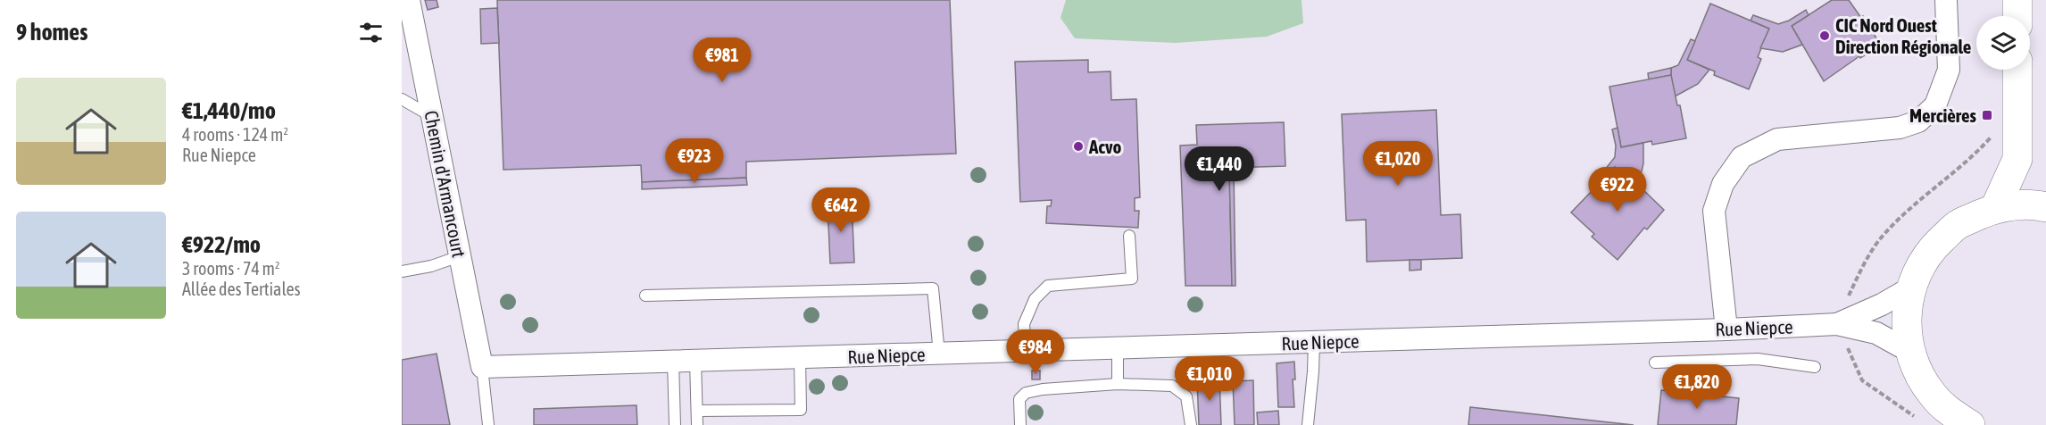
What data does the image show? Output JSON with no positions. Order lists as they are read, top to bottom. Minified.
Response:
{"streets":{"street":["Chemin d'Armancourt","Rue Niepce"]},"crossings":[["Chemin d'Armancourt","Rue Niepce"]],"places":{"other":["CIC Nord Ouest Direction Régionale","Acvo"],"transit":["Mercières"]},"page":{"heading":"9 homes","price":["€981","€923","€1,020","€1,440","€922","€642","€984","€1,010","€1,820"],"list":[{"name":"€1,440/mo","note":"4 rooms · 124 m² · Rue Niepce"},{"name":"€922/mo","note":"3 rooms · 74 m² · Allée des Tertiales"}]}}
